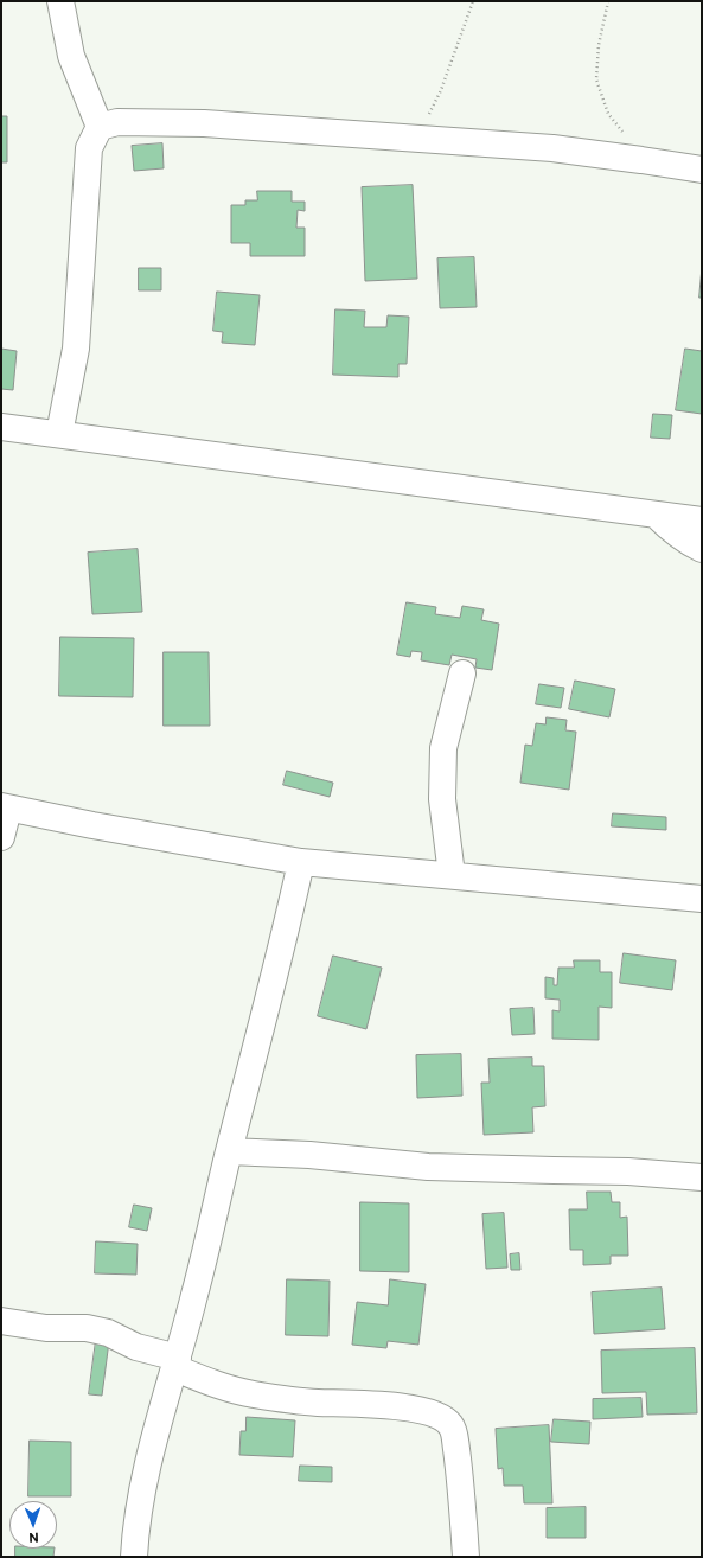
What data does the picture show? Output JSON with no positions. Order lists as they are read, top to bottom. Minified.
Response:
{"north":"bottom"}
